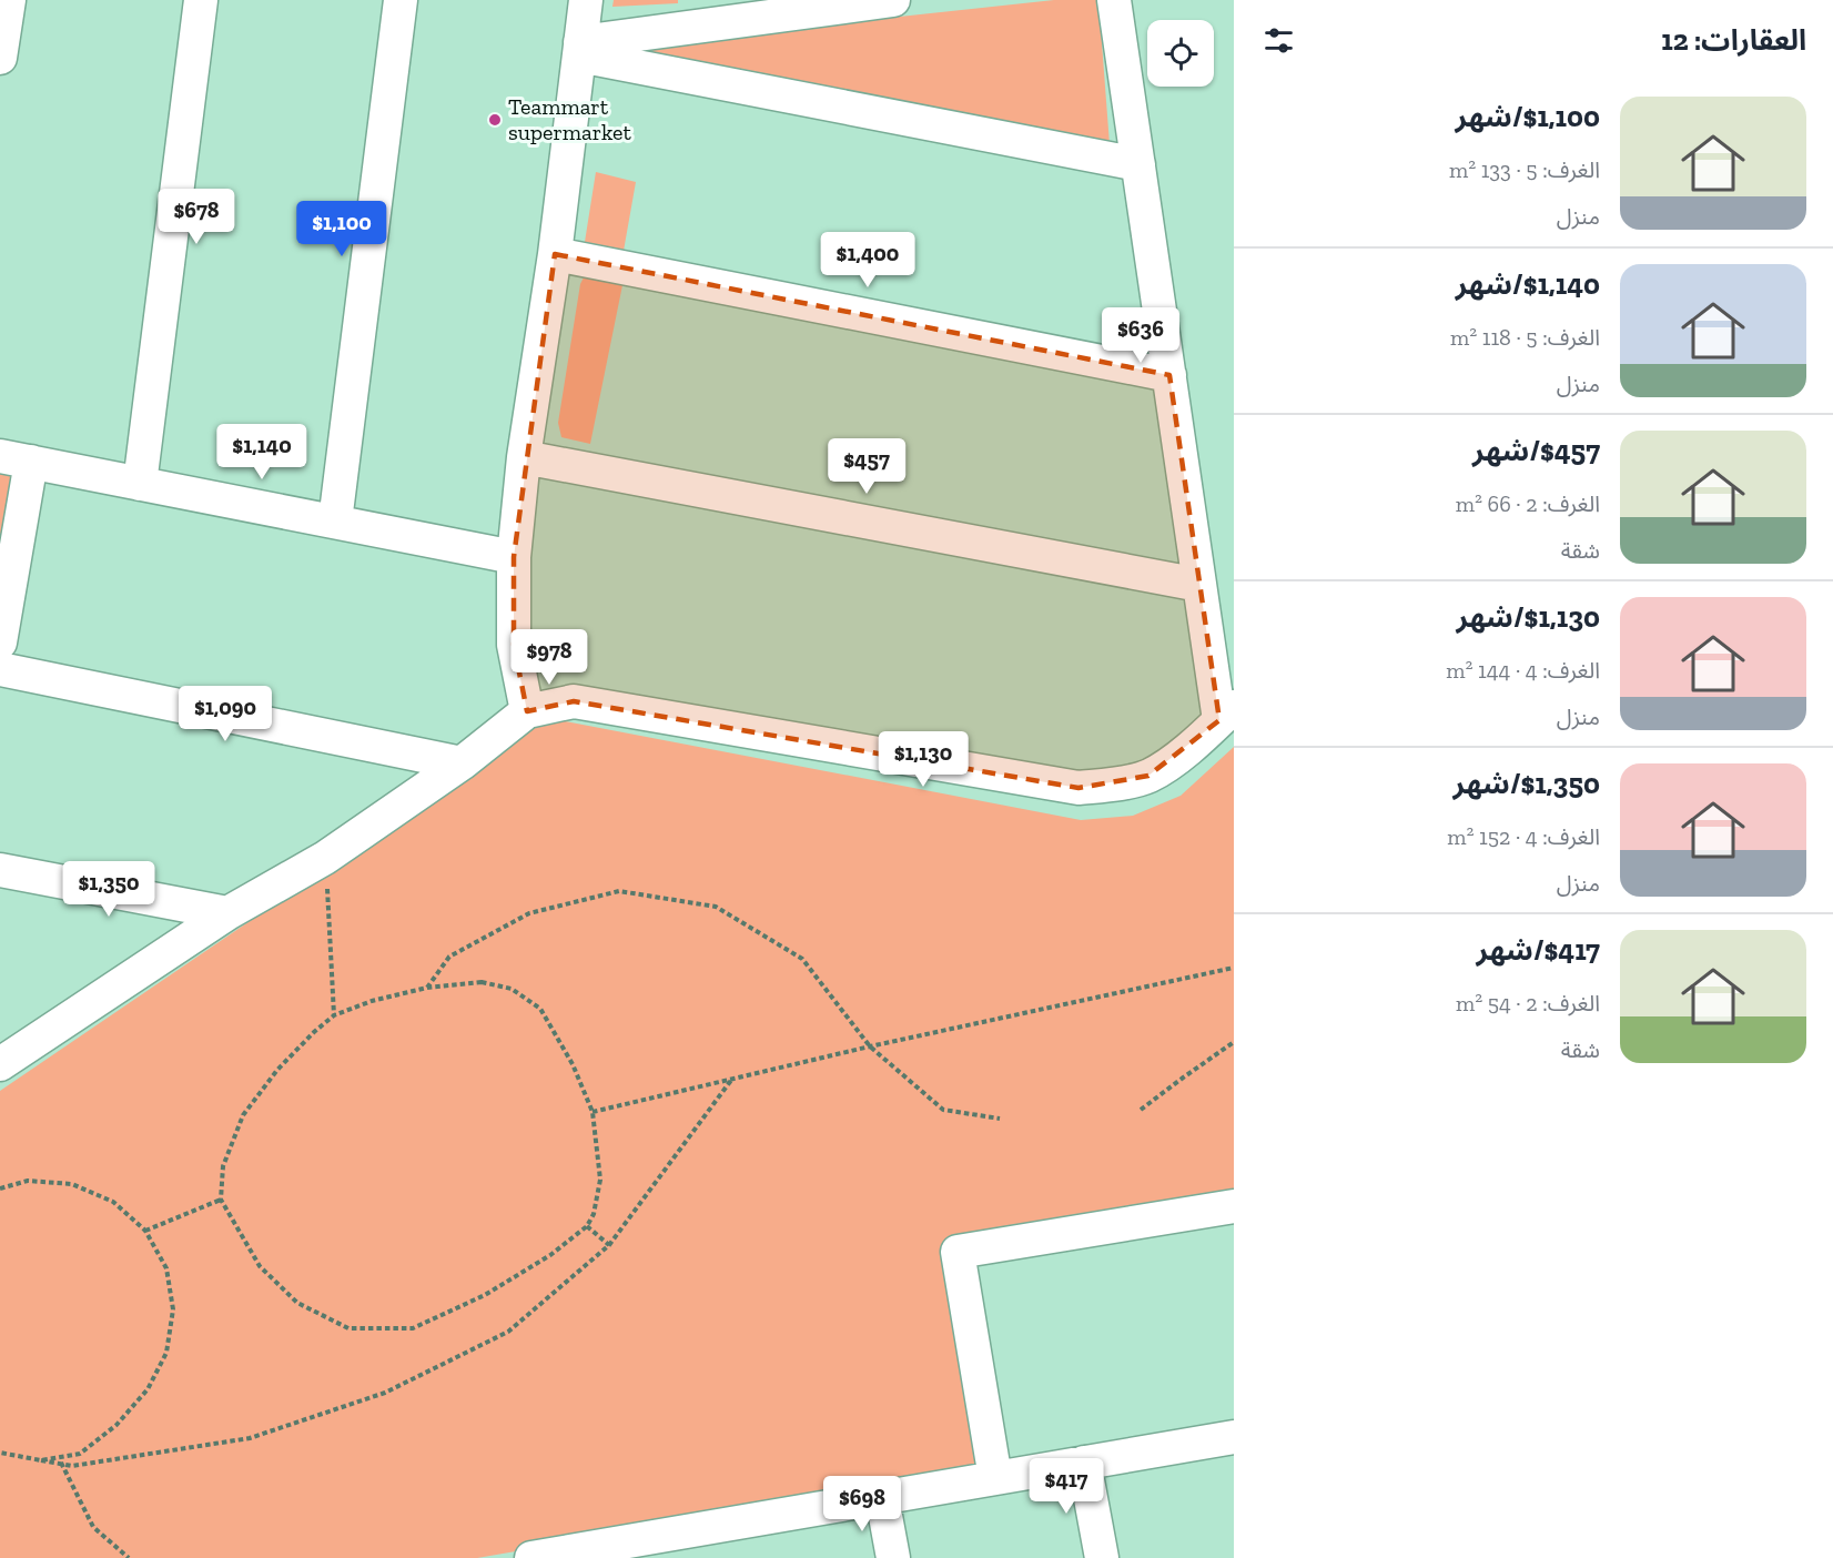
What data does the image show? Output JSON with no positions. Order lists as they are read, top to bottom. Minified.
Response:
{"places":["Teammart supermarket"],"page":{"heading":"العقارات: 12","list":[{"name":"$1,100/شهر","note":"الغرف: 5 · 133 m² · منزل"},{"name":"$1,140/شهر","note":"الغرف: 5 · 118 m² · منزل"},{"name":"$457/شهر","note":"الغرف: 2 · 66 m² · شقة"},{"name":"$1,130/شهر","note":"الغرف: 4 · 144 m² · منزل"},{"name":"$1,350/شهر","note":"الغرف: 4 · 152 m² · منزل"},{"name":"$417/شهر","note":"الغرف: 2 · 54 m² · شقة"}],"price":["$678","$1,100","$1,400","$636","$1,140","$457","$978","$1,090","$1,130","$1,350","$417","$698"]}}
